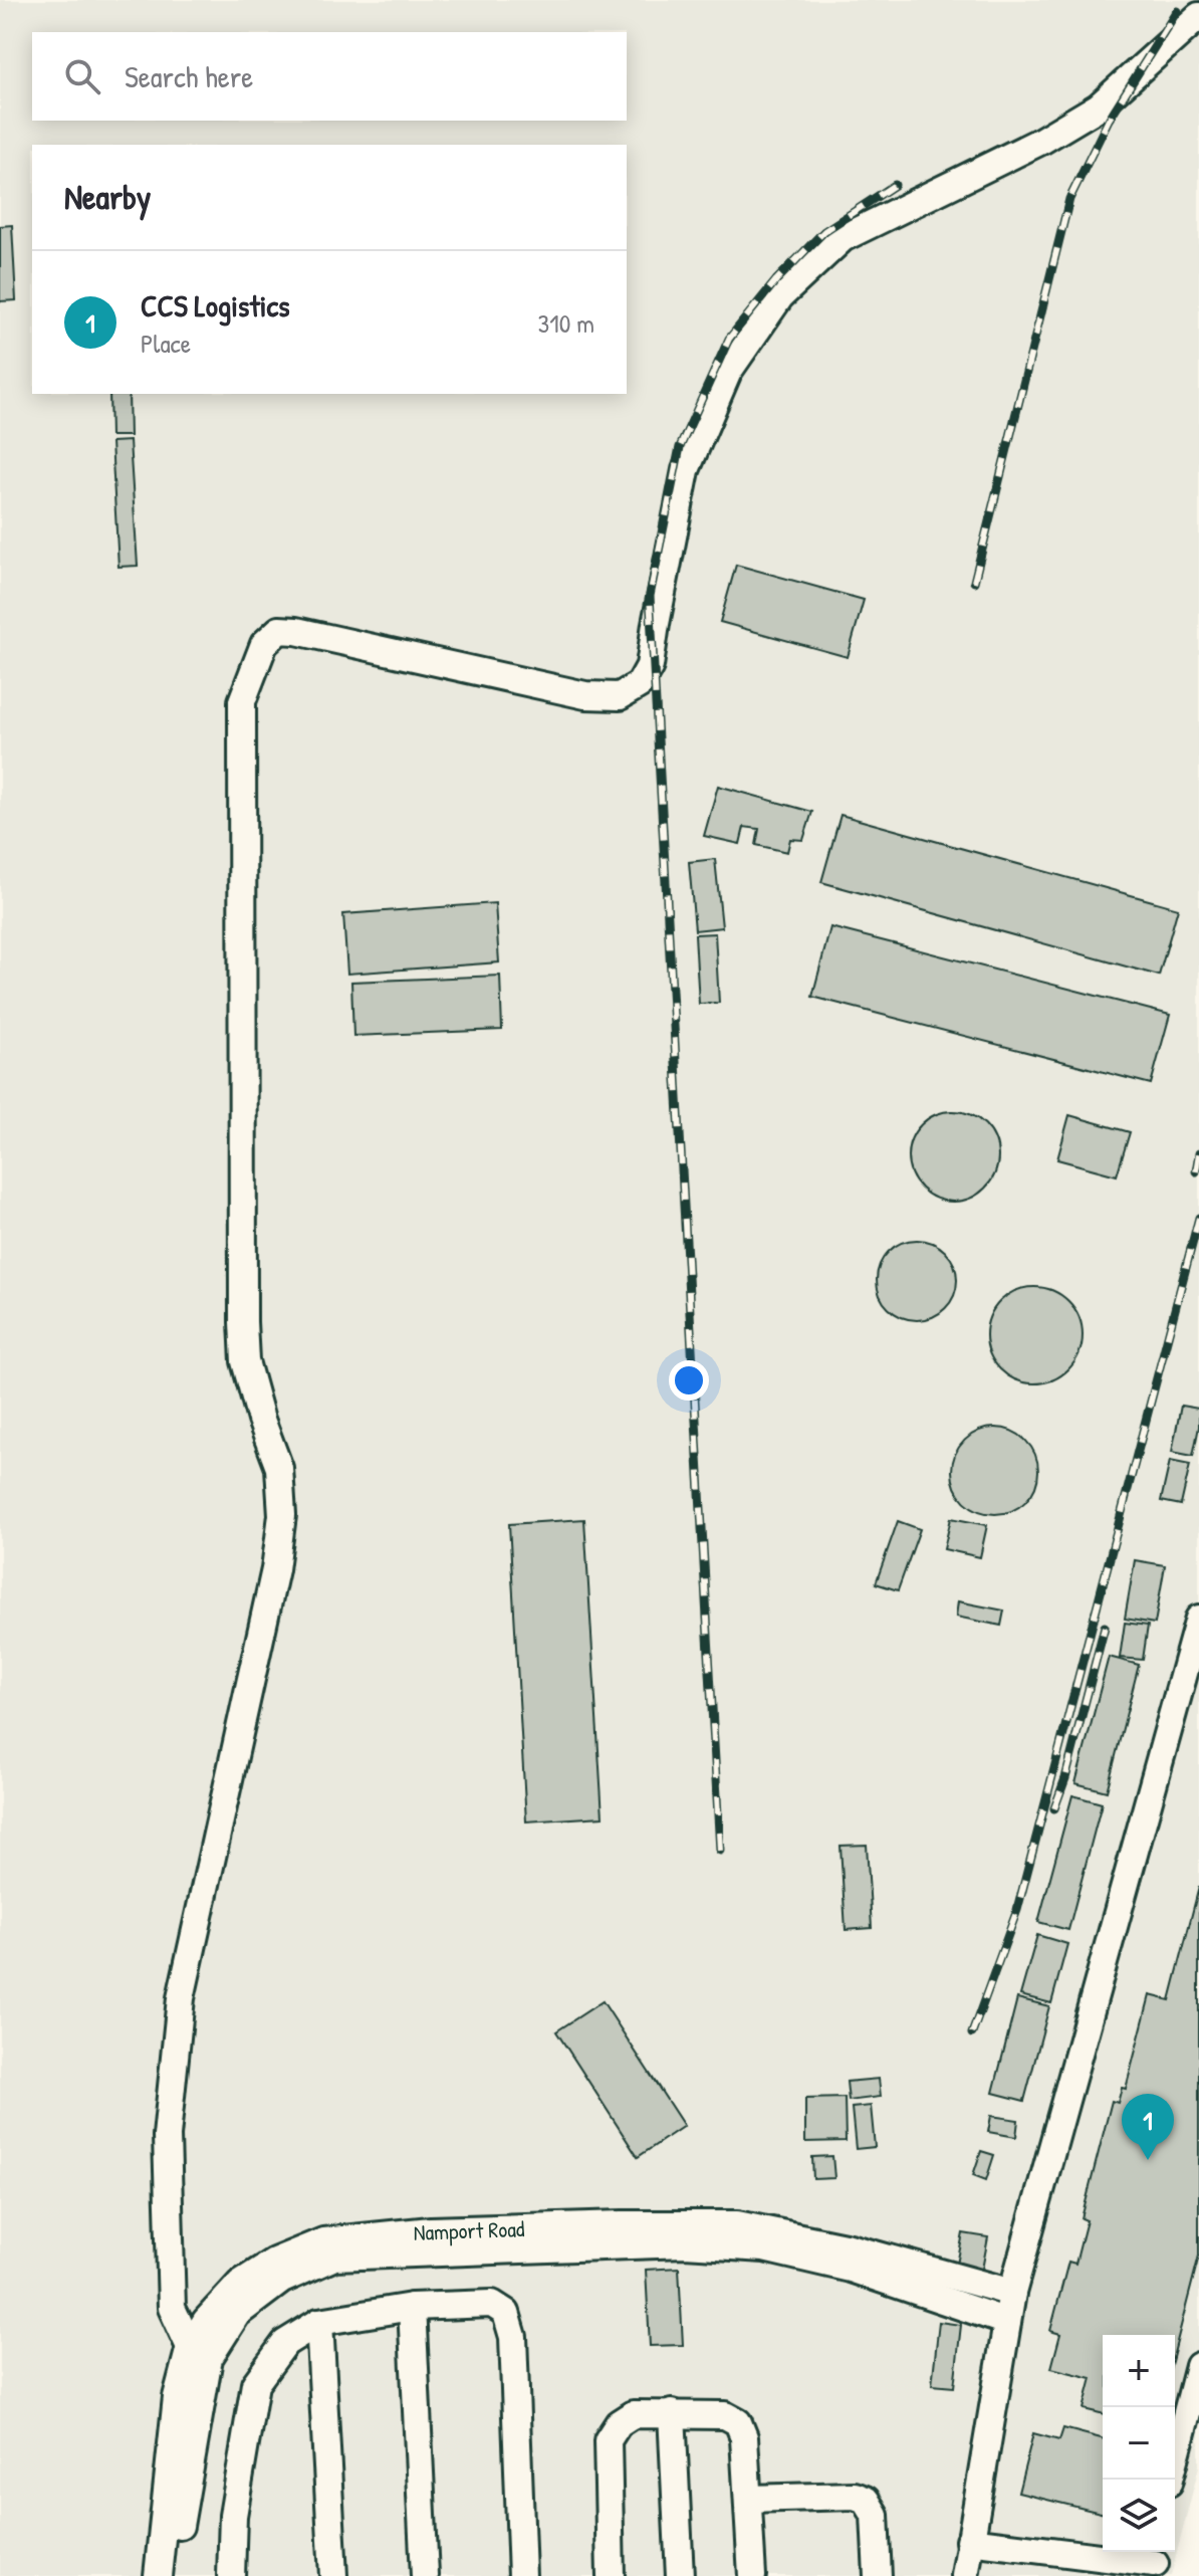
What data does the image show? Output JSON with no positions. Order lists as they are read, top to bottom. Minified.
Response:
{"streets":{"street":["Namport Road"]},"page":{"search":"Search here","heading":"Nearby","list":[{"mark":"1","name":"CCS Logistics","note":"Place","value":"310 m"}],"pins":"1","map_buttons":["+","−"]}}
